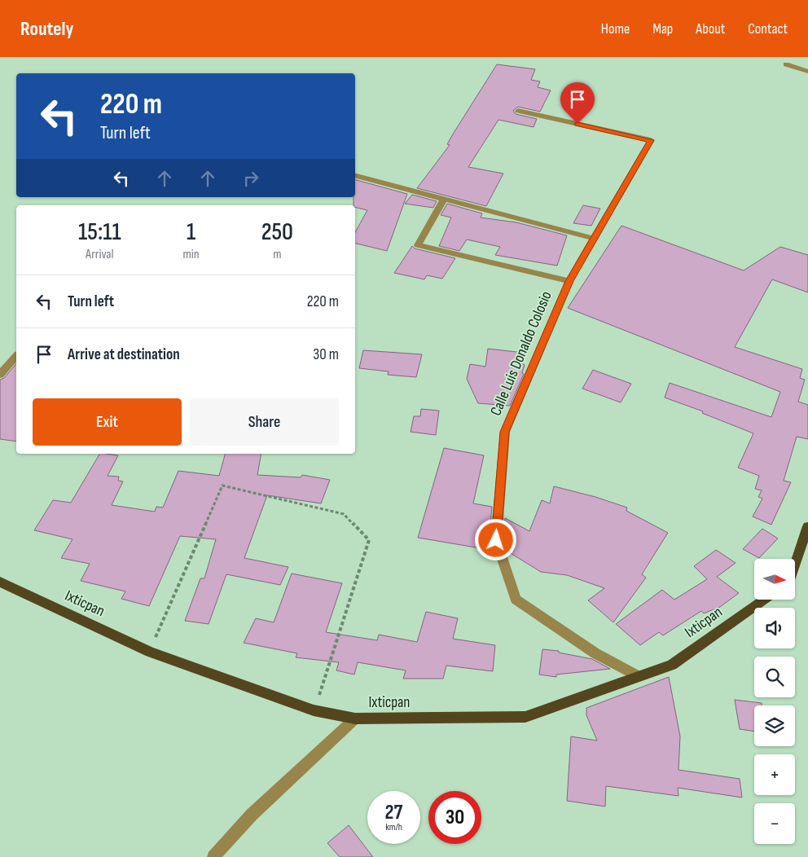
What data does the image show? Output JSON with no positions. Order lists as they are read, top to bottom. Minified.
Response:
{"streets":{"main road":["Ixticpan"],"street":["Calle Luis Donaldo Colosio"]},"crossings":[["Calle Luis Donaldo Colosio","Ixticpan"]],"north":"right","page":{"header":"Routely","nav":["Home","Map","About","Contact"],"turn":["220 m","Turn left"],"eta":["15:11","Arrival","1","min","250","m"],"list":[{"name":"Turn left","value":"220 m"},{"name":"Arrive at destination","value":"30 m"}],"buttons":["Exit","Share"],"map_buttons":["+","−"],"speed":"27 km/h","limit":"30"}}
